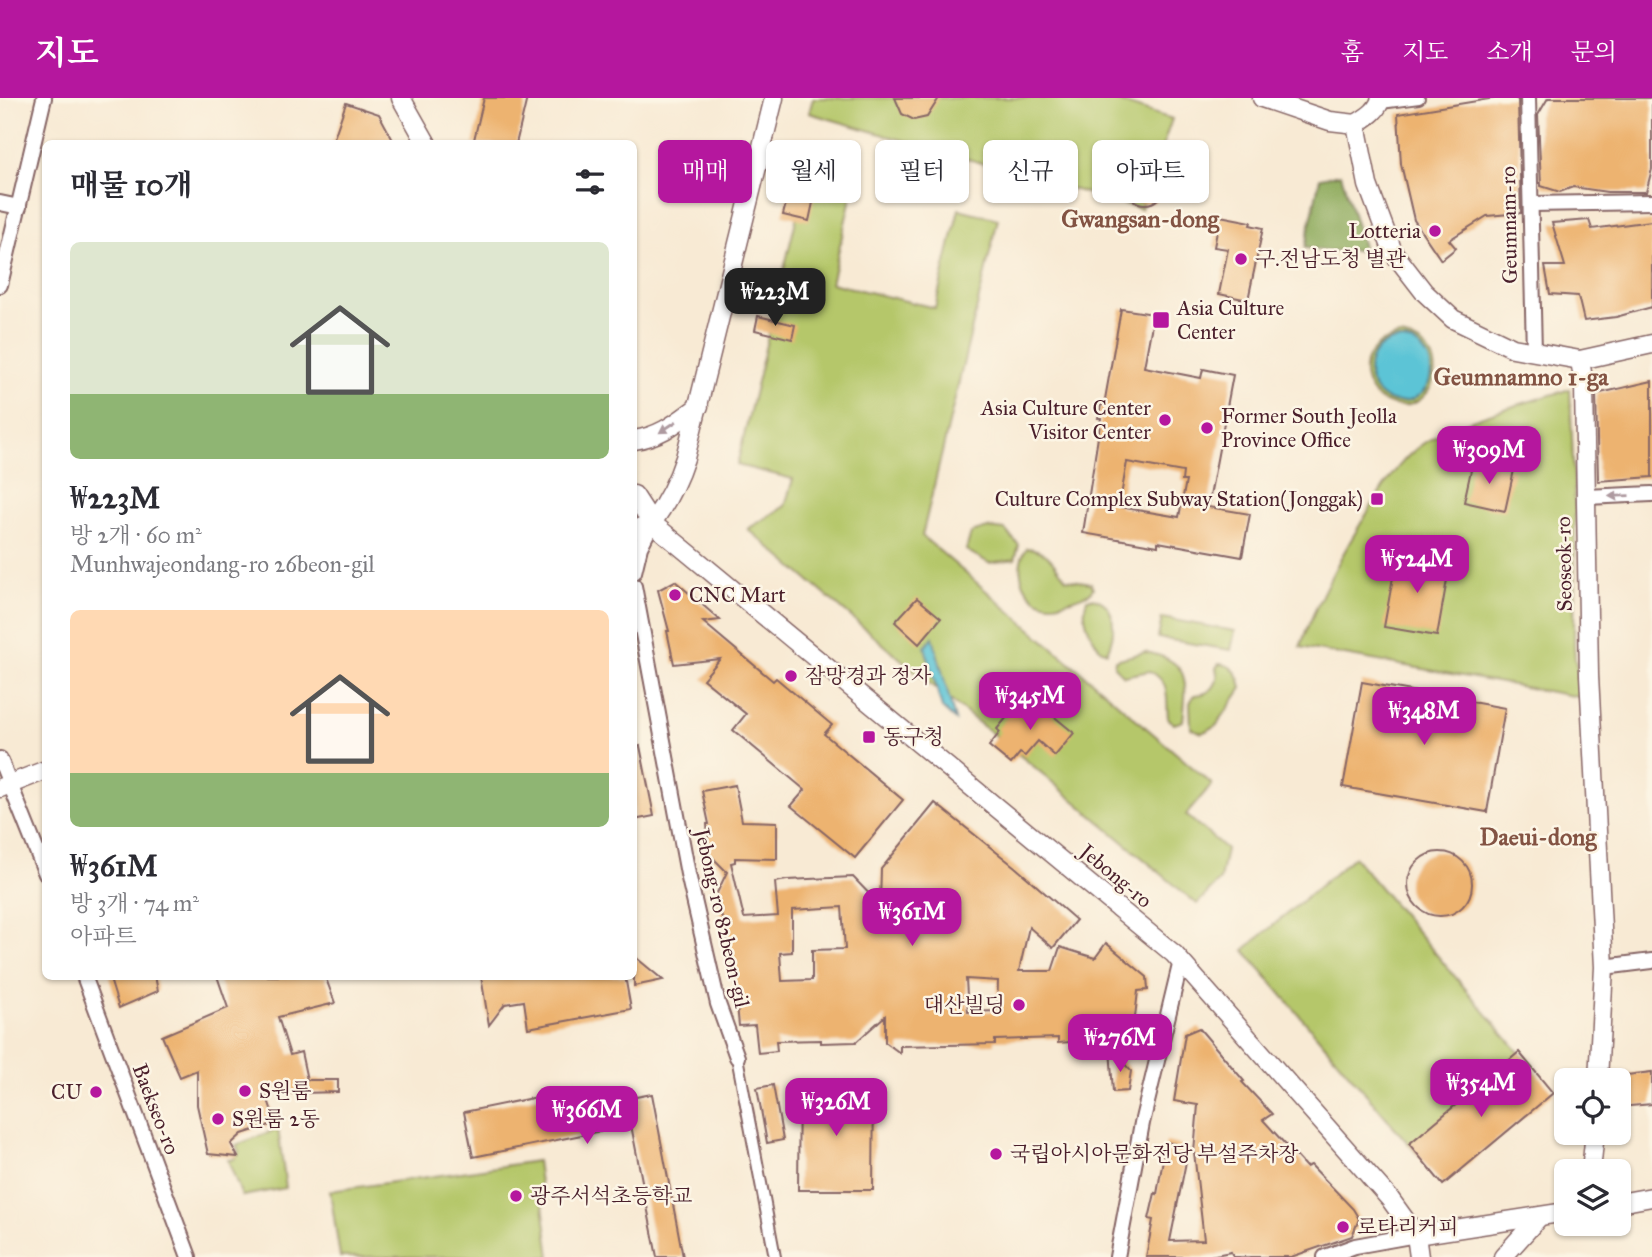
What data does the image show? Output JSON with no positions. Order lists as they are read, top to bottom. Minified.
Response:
{"streets":{"street":["Geumnam-ro","Seoseok-ro","Jebong-ro","Jebong-ro 82beon-gil","Baekseo-ro"]},"districts":["Gwangsan-dong","Geumnamno 1-ga","Daeui-dong"],"places":{"other":["Lotteria","구.전남도청 별관","Asia Culture Center Visitor Center","Former South Jeolla Province Office","CNC Mart","잠망경과 정자","대산빌딩","S원룸","CU","S원룸 2동","국립아시아문화전당 부설주차장","광주서석초등학교","로타리커피"],"transit":["Asia Culture Center","Culture Complex Subway Station(Jonggak)","동구청"]},"page":{"header":"지도","nav":["홈","지도","소개","문의"],"chip":["매매","월세","필터","신규","아파트"],"heading":"매물 10개","list":[{"name":"₩223M","note":"방 2개 · 60 m² · Munhwajeondang-ro 26beon-gil"},{"name":"₩361M","note":"방 3개 · 74 m² · 아파트"}],"price":["₩223M","₩309M","₩524M","₩345M","₩348M","₩361M","₩276M","₩354M","₩326M","₩366M"]}}
